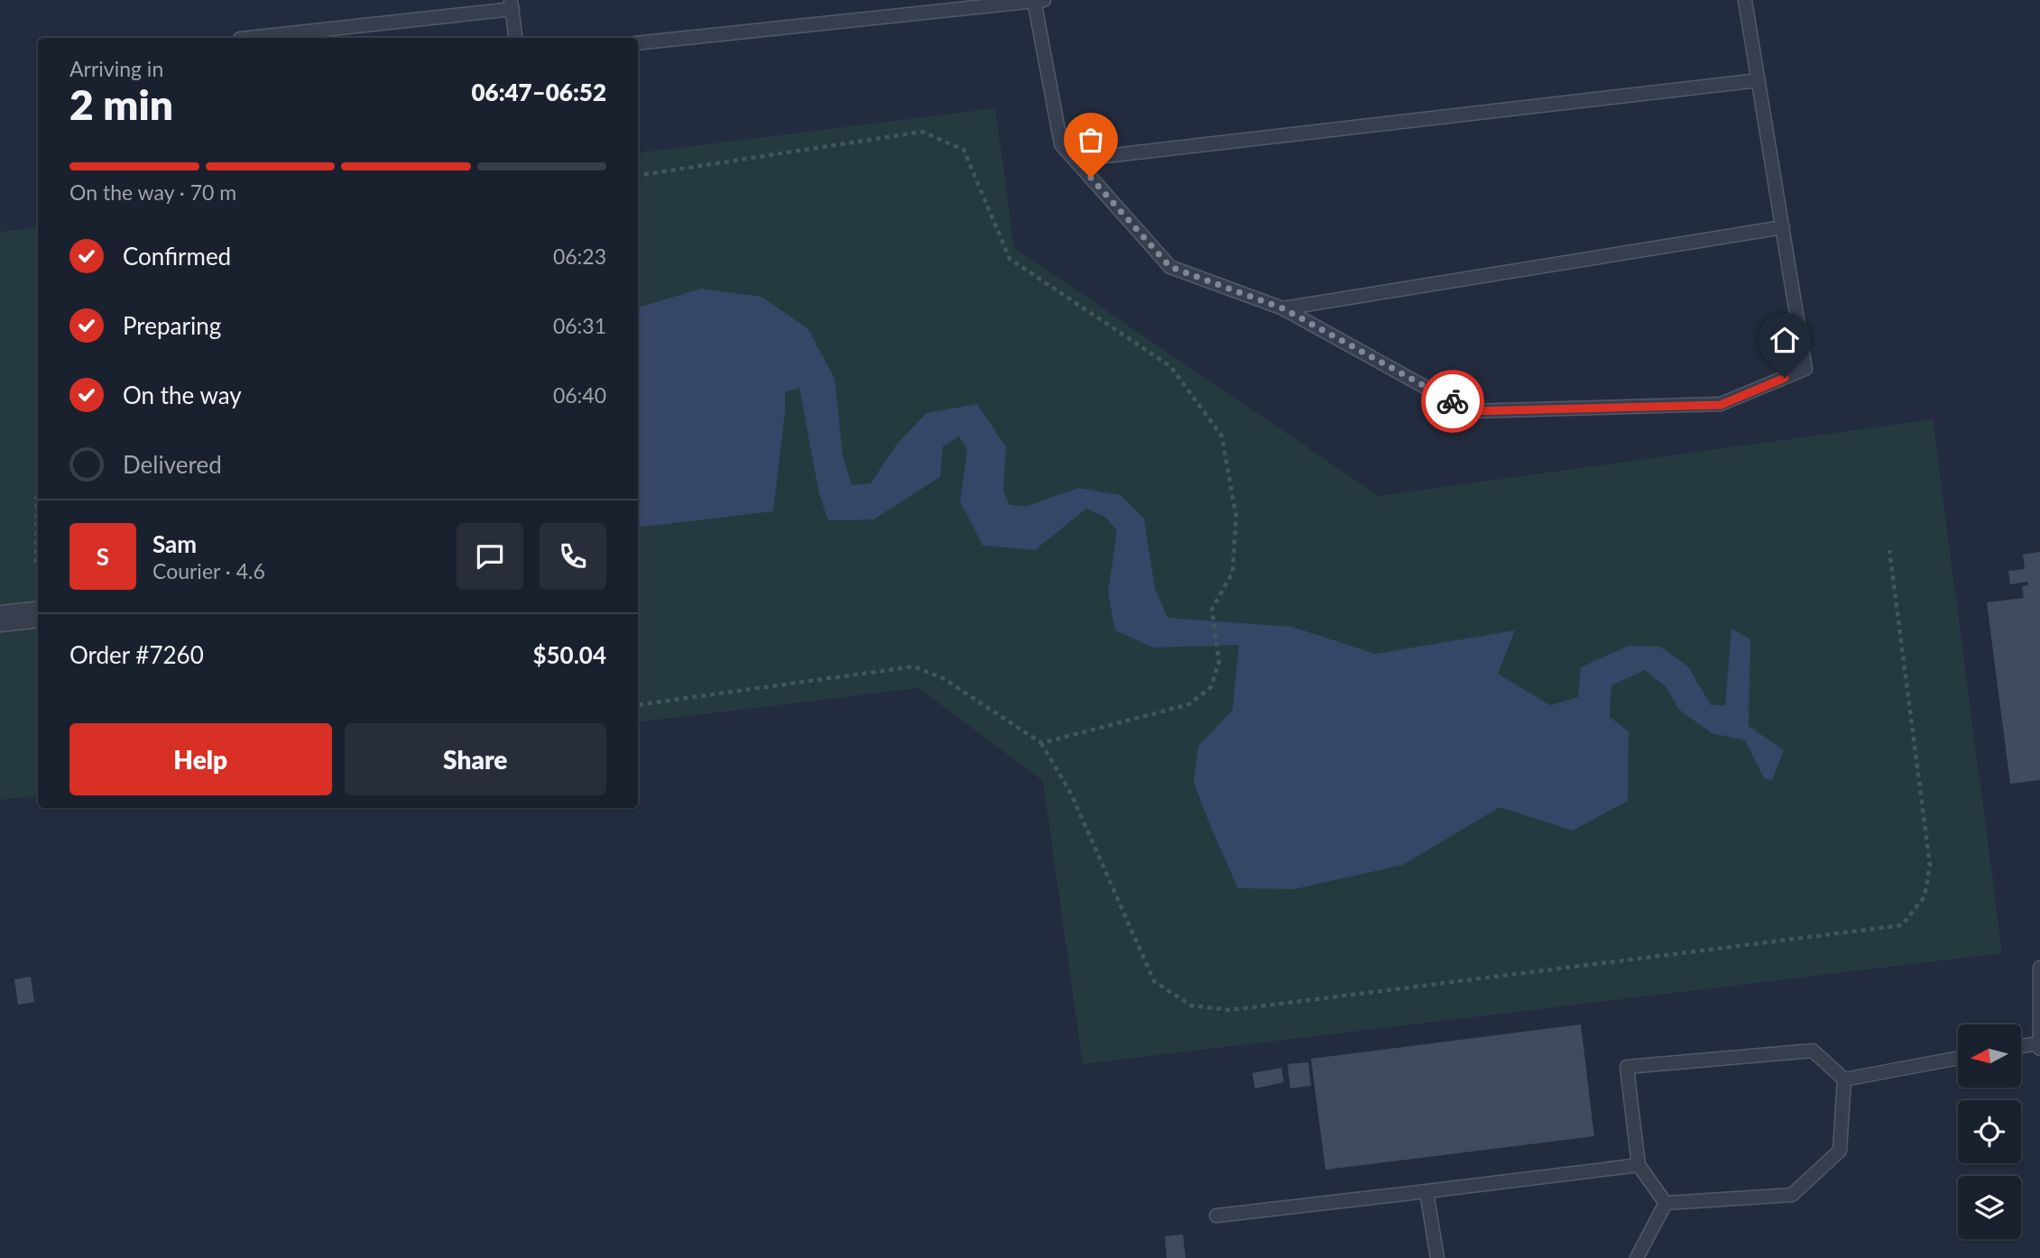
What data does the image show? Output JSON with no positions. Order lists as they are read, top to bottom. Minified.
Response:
{"north":"left","page":{"heading":["2 min","Arriving in","06:47–06:52"],"panel":["Sam","Courier · 4.6","Order #7260","$50.04"],"bar":"On the way · 70 m","list":[["Confirmed","06:23"],["Preparing","06:31"],["On the way","06:40"],"Delivered"],"round":"S","buttons":["Help","Share"]}}
